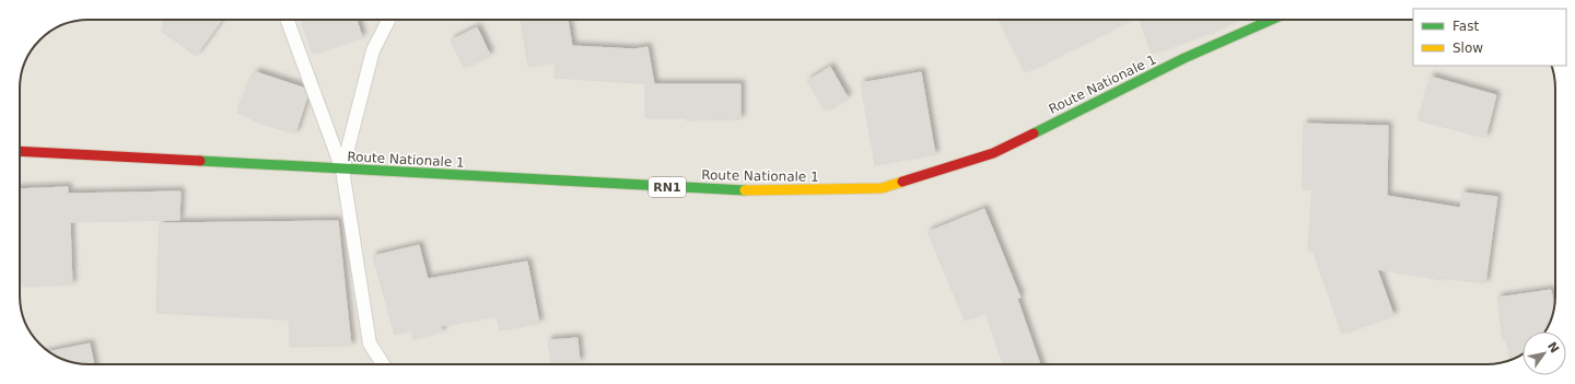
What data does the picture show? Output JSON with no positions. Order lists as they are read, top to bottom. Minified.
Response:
{"streets":{"main road":["Route Nationale 1","RN1"]},"legend":["Fast","Slow"],"north":"top right"}
